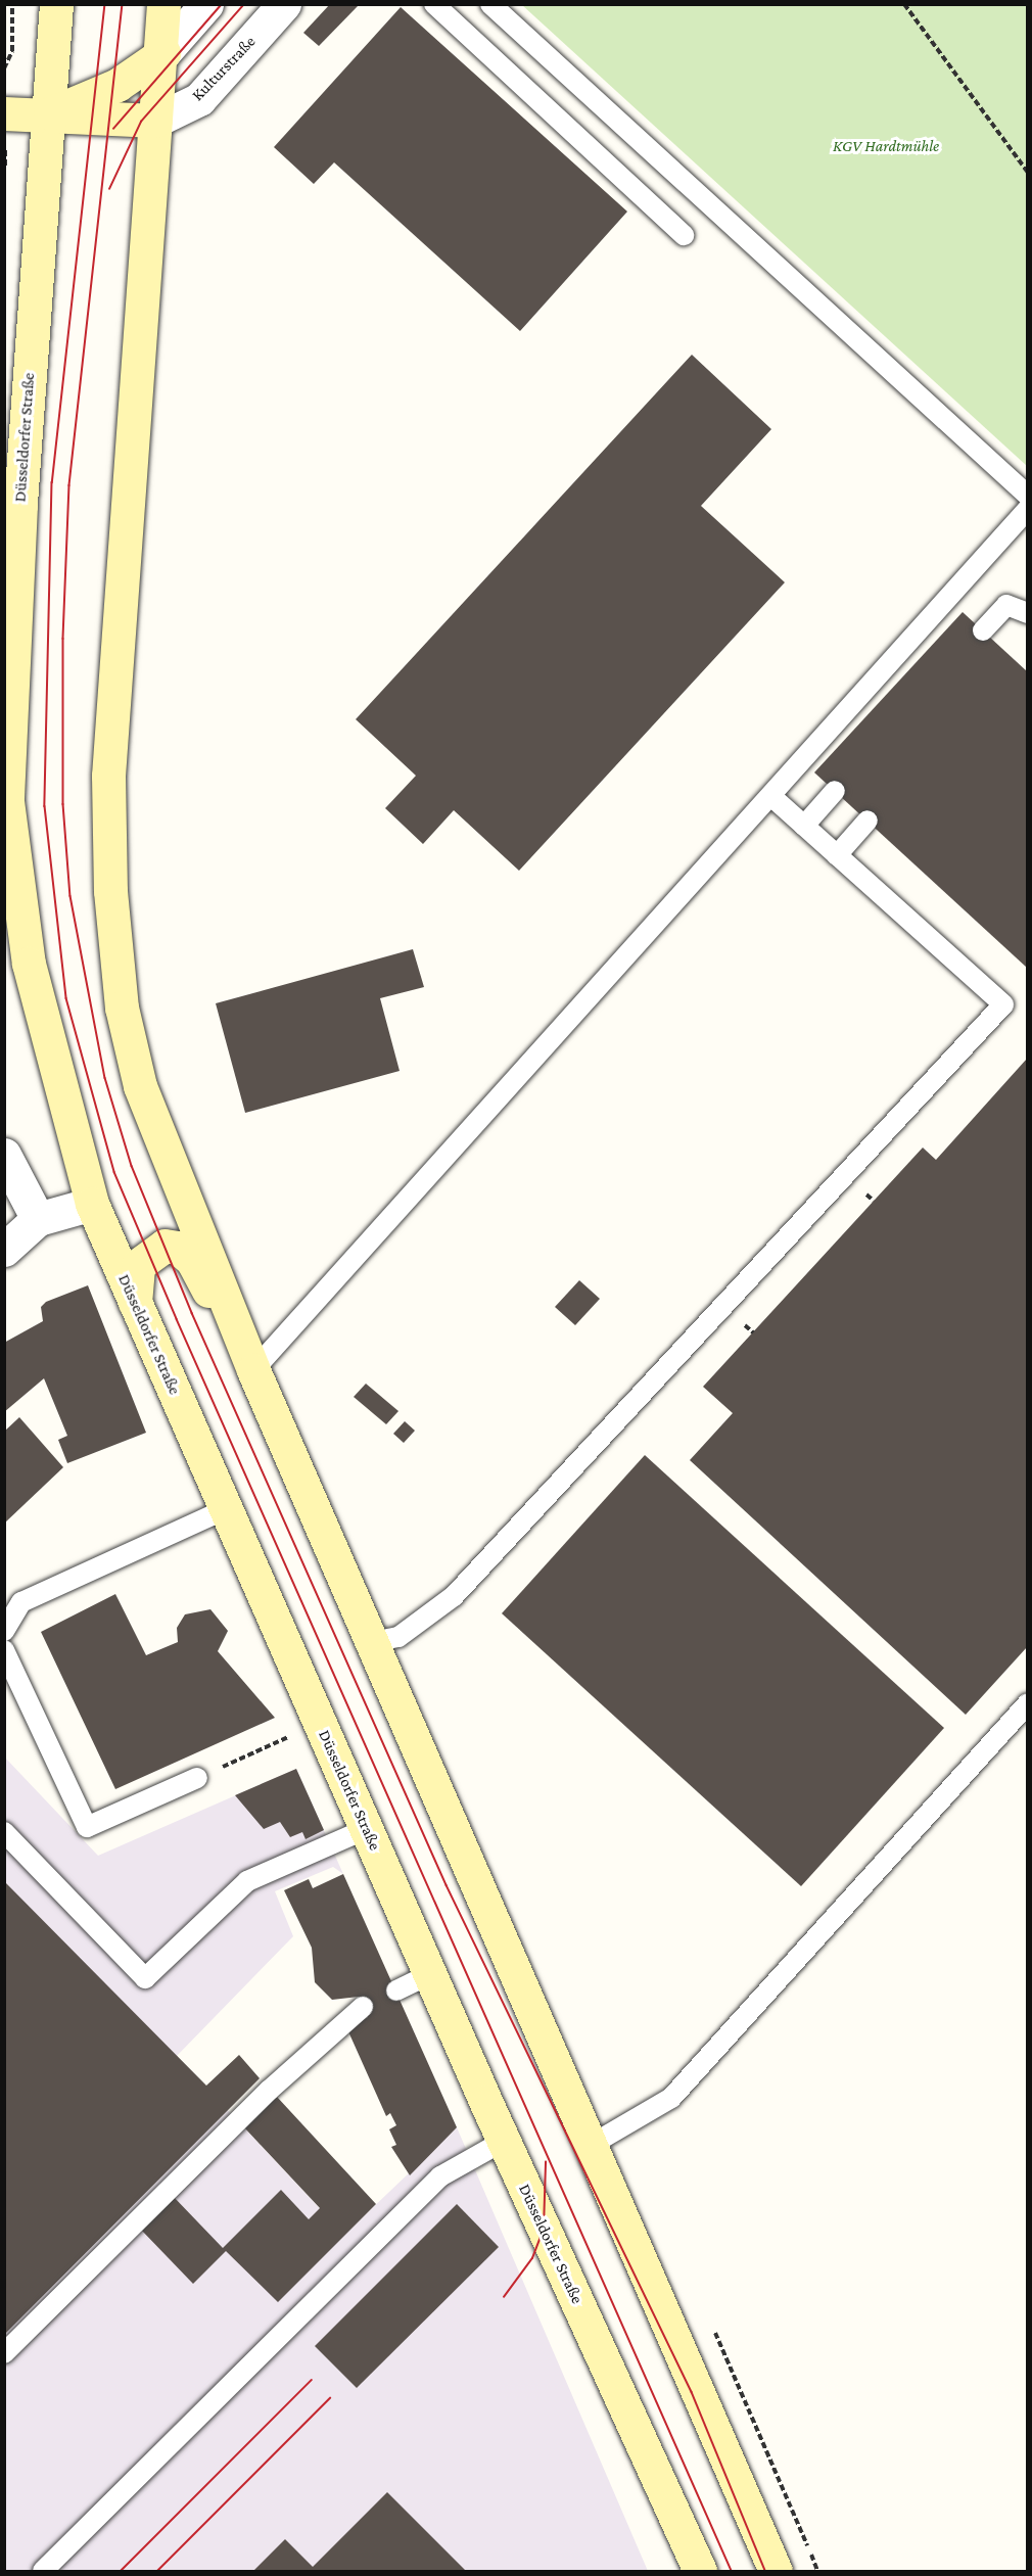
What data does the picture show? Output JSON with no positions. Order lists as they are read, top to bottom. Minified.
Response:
{"streets":{"main road":["Düsseldorfer Straße"],"street":["Kulturstraße"]},"parks":["KGV Hardtmühle"]}
